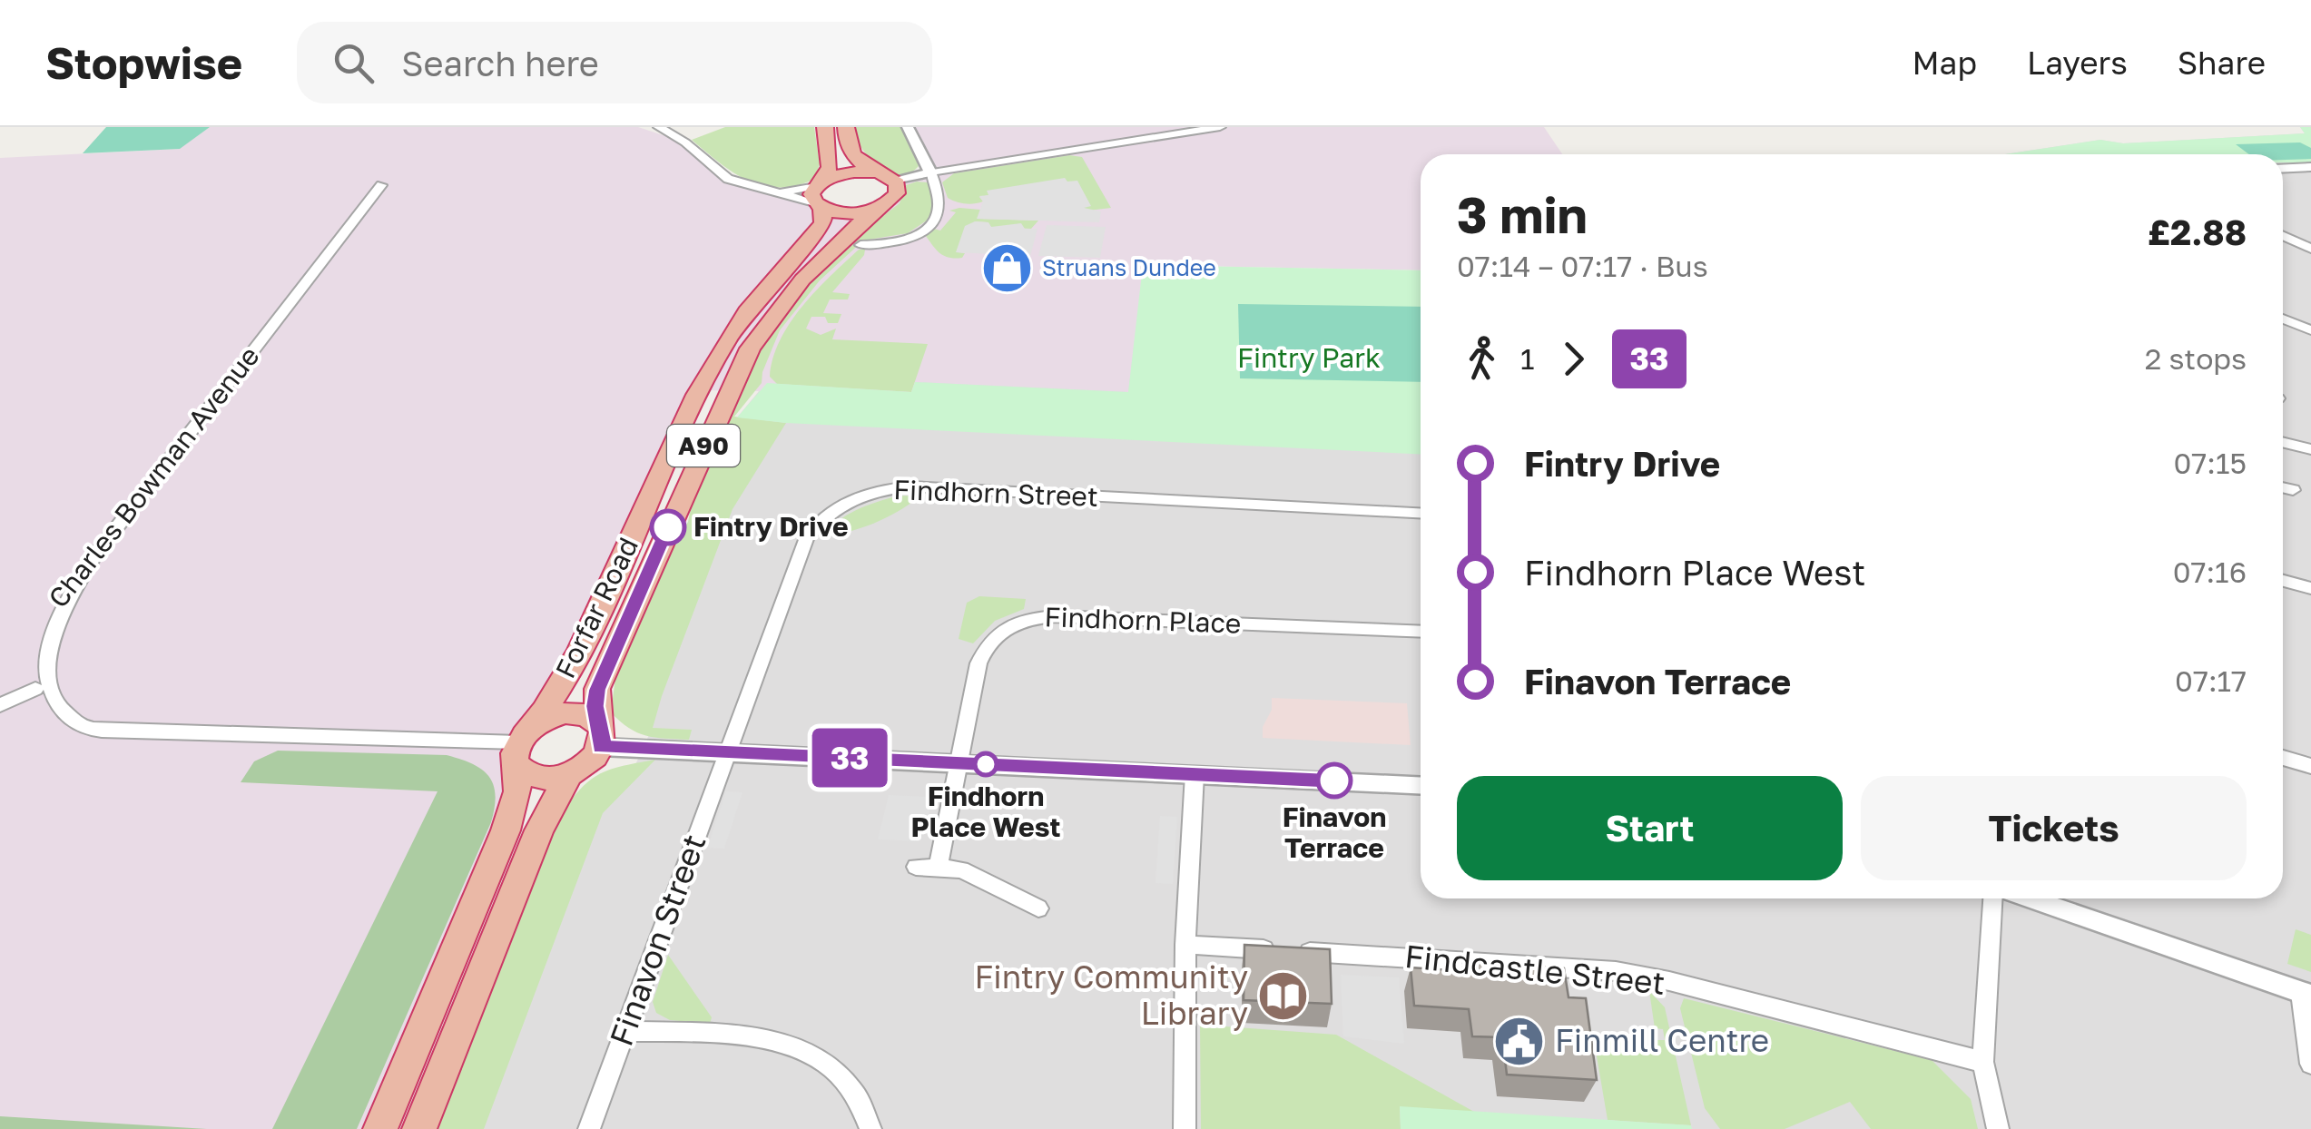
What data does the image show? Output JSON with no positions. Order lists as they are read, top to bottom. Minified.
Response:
{"streets":{"highway":["A90","Forfar Road"],"street":["Charles Bowman Avenue","Findhorn Street","Findhorn Place","Finavon Street","Findcastle Street"]},"crossings":[["A90","Forfar Road"],["Findhorn Street","Finavon Street"]],"parks":["Fintry Park"],"places":{"shop":["Struans Dundee"],"other":["Fintry Drive","Findhorn Place West","Finavon Terrace"],"library":["Fintry Community Library"],"public building":["Finmill Centre"]},"lines":["bus line 33"],"page":{"header":"Stopwise","search":"Search here","nav":["Map","Layers","Share"],"on_map":"33","heading":["3 min","07:14 – 07:17 · Bus","£2.88"],"legs":["1","33","2 stops"],"list":[{"name":"Fintry Drive","value":"07:15"},{"name":"Findhorn Place West","value":"07:16"},{"name":"Finavon Terrace","value":"07:17"}],"buttons":["Start","Tickets"]}}
